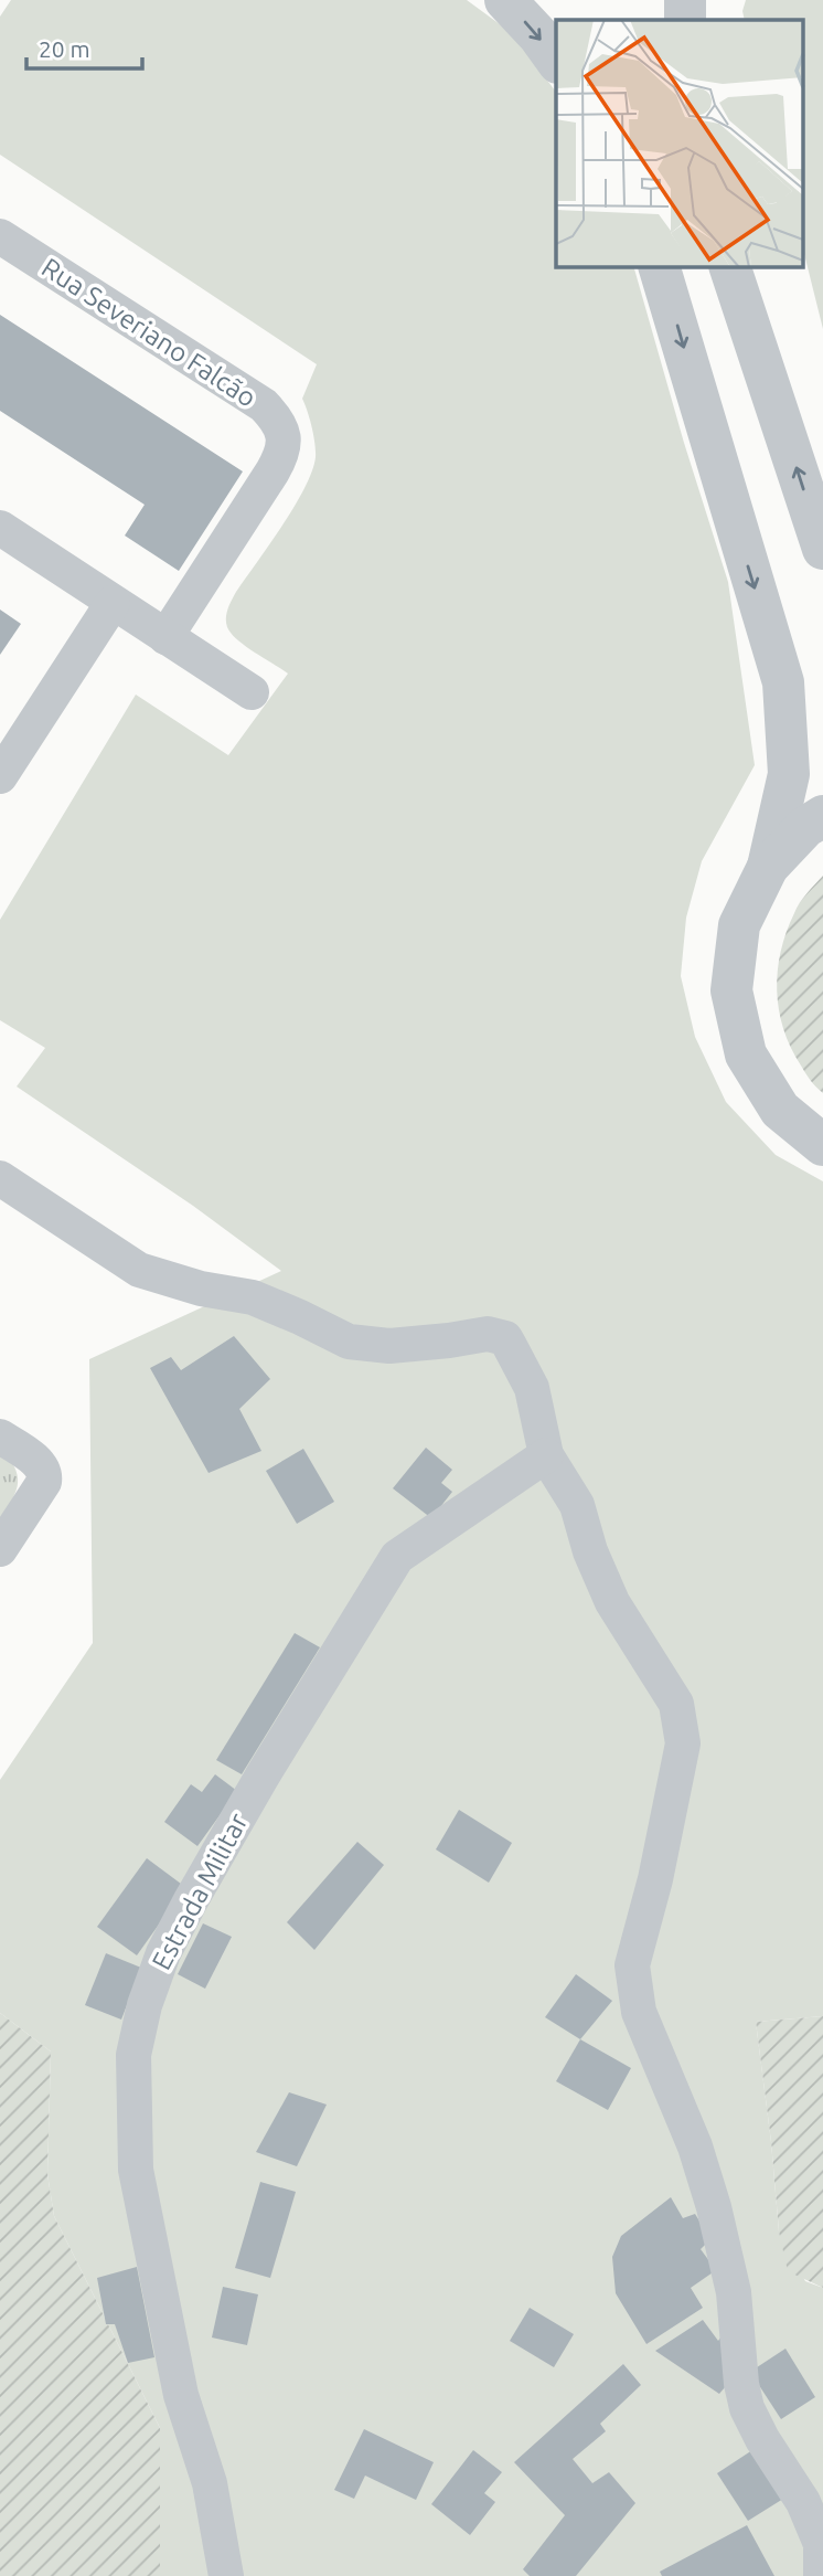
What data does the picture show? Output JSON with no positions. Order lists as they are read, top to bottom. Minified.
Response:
{"streets":{"street":["Rua Severiano Falcão","Estrada Militar"]},"scale_bar":"20 m"}
